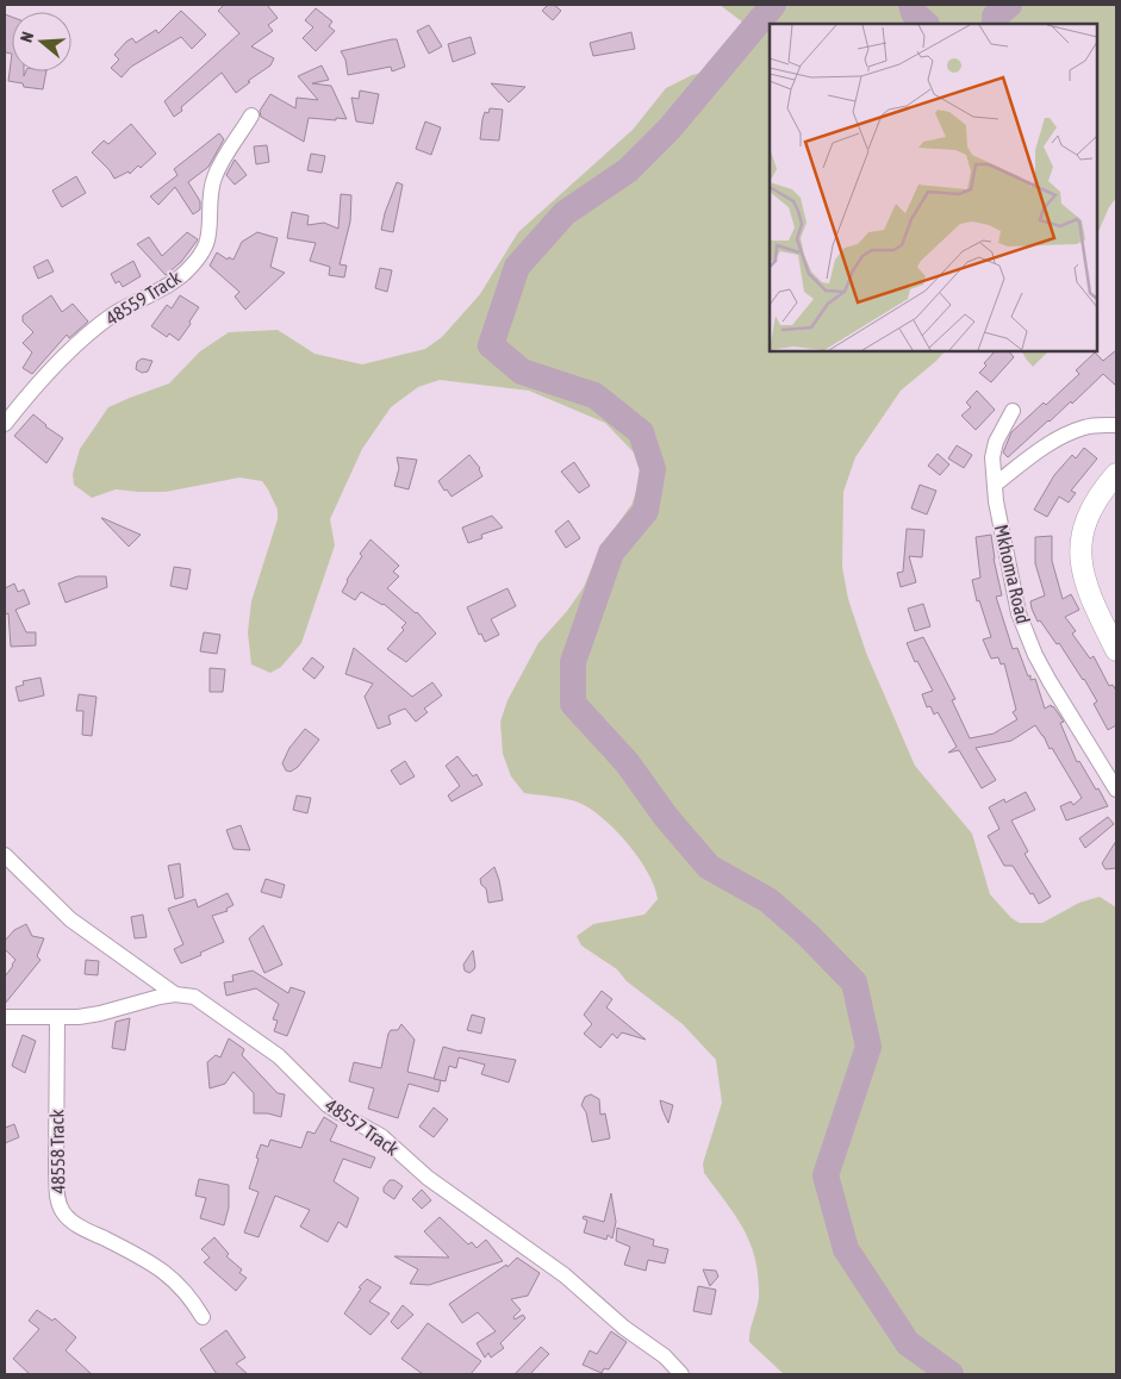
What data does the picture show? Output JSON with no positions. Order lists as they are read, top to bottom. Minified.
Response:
{"streets":{"street":["48559 Track","Mkhoma Road","48557 Track","48558 Track"]},"crossings":[["48557 Track","48558 Track"]],"north":"left"}
